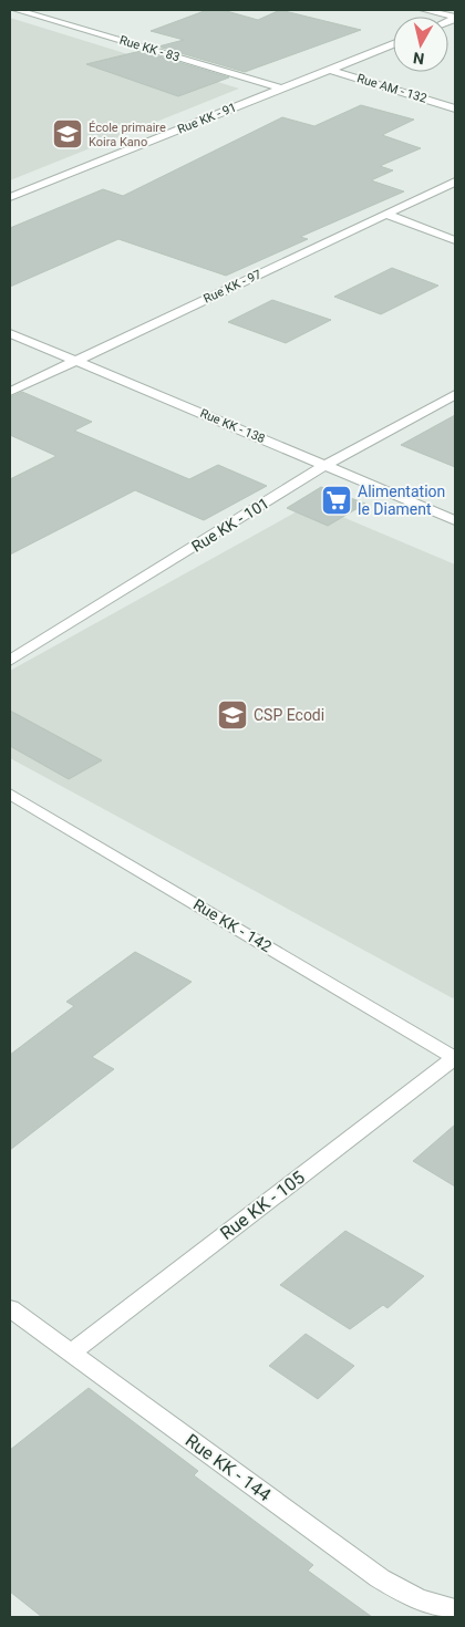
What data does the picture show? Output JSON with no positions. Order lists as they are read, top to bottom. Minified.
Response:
{"streets":{"street":["Rue KK - 83","Rue AM - 132","Rue KK - 91","Rue KK - 97","Rue KK - 138","Rue KK - 101","Rue KK - 142","Rue KK - 105","Rue KK - 144"]},"crossings":[["Rue KK - 83","Rue KK - 91"],["Rue AM - 132","Rue KK - 91"],["Rue KK - 97","Rue KK - 138"],["Rue KK - 138","Rue KK - 101"],["Rue KK - 142","Rue KK - 105"],["Rue KK - 105","Rue KK - 144"]],"places":{"school or university":["École primaire Koira Kano","CSP Ecodi"],"supermarket":["Alimentation le Diament"]},"north":"bottom"}
